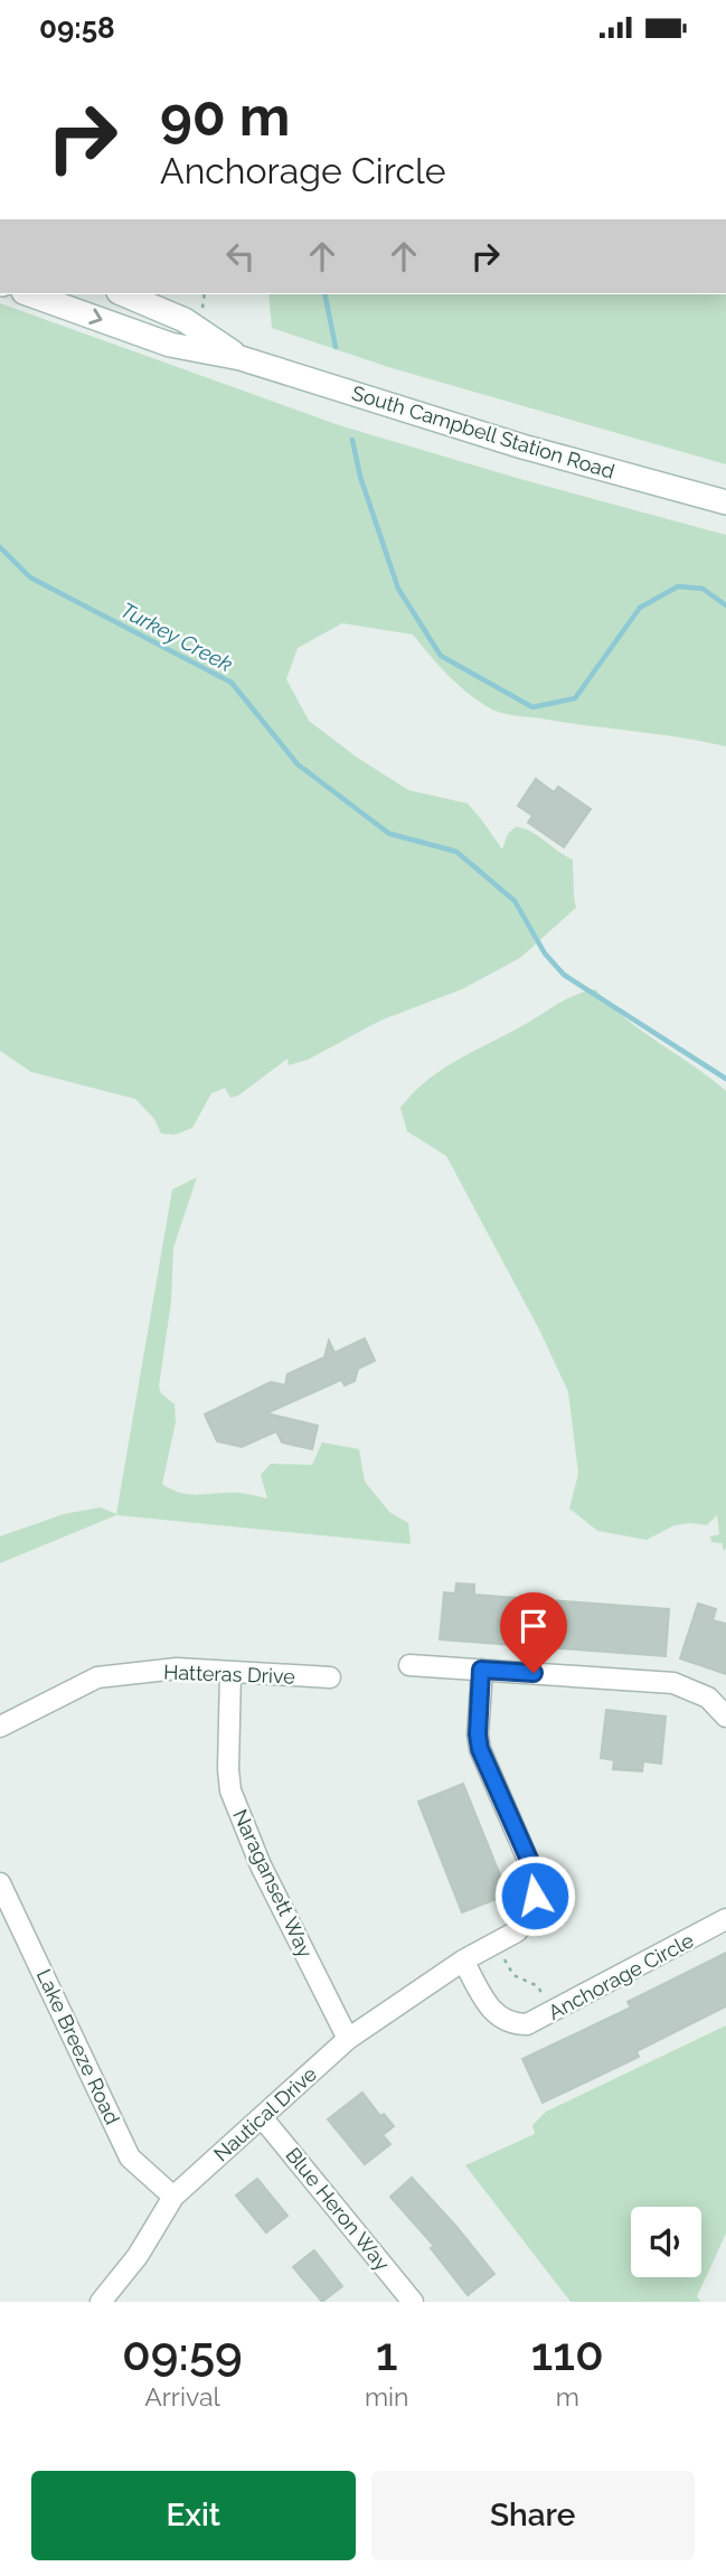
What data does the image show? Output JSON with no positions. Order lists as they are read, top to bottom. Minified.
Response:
{"streets":{"main road":["South Campbell Station Road"],"street":["Hatteras Drive","Naragansett Way","Anchorage Circle","Lake Breeze Road","Nautical Drive","Blue Heron Way"]},"crossings":[["Hatteras Drive","Naragansett Way"],["Naragansett Way","Nautical Drive"],["Anchorage Circle","Nautical Drive"],["Lake Breeze Road","Nautical Drive"],["Nautical Drive","Blue Heron Way"]],"water":["Turkey Creek"],"page":{"status":"09:58","turn":["90 m","Anchorage Circle"],"eta":["09:59","Arrival","1","min","110","m"],"buttons":["Exit","Share"]}}
